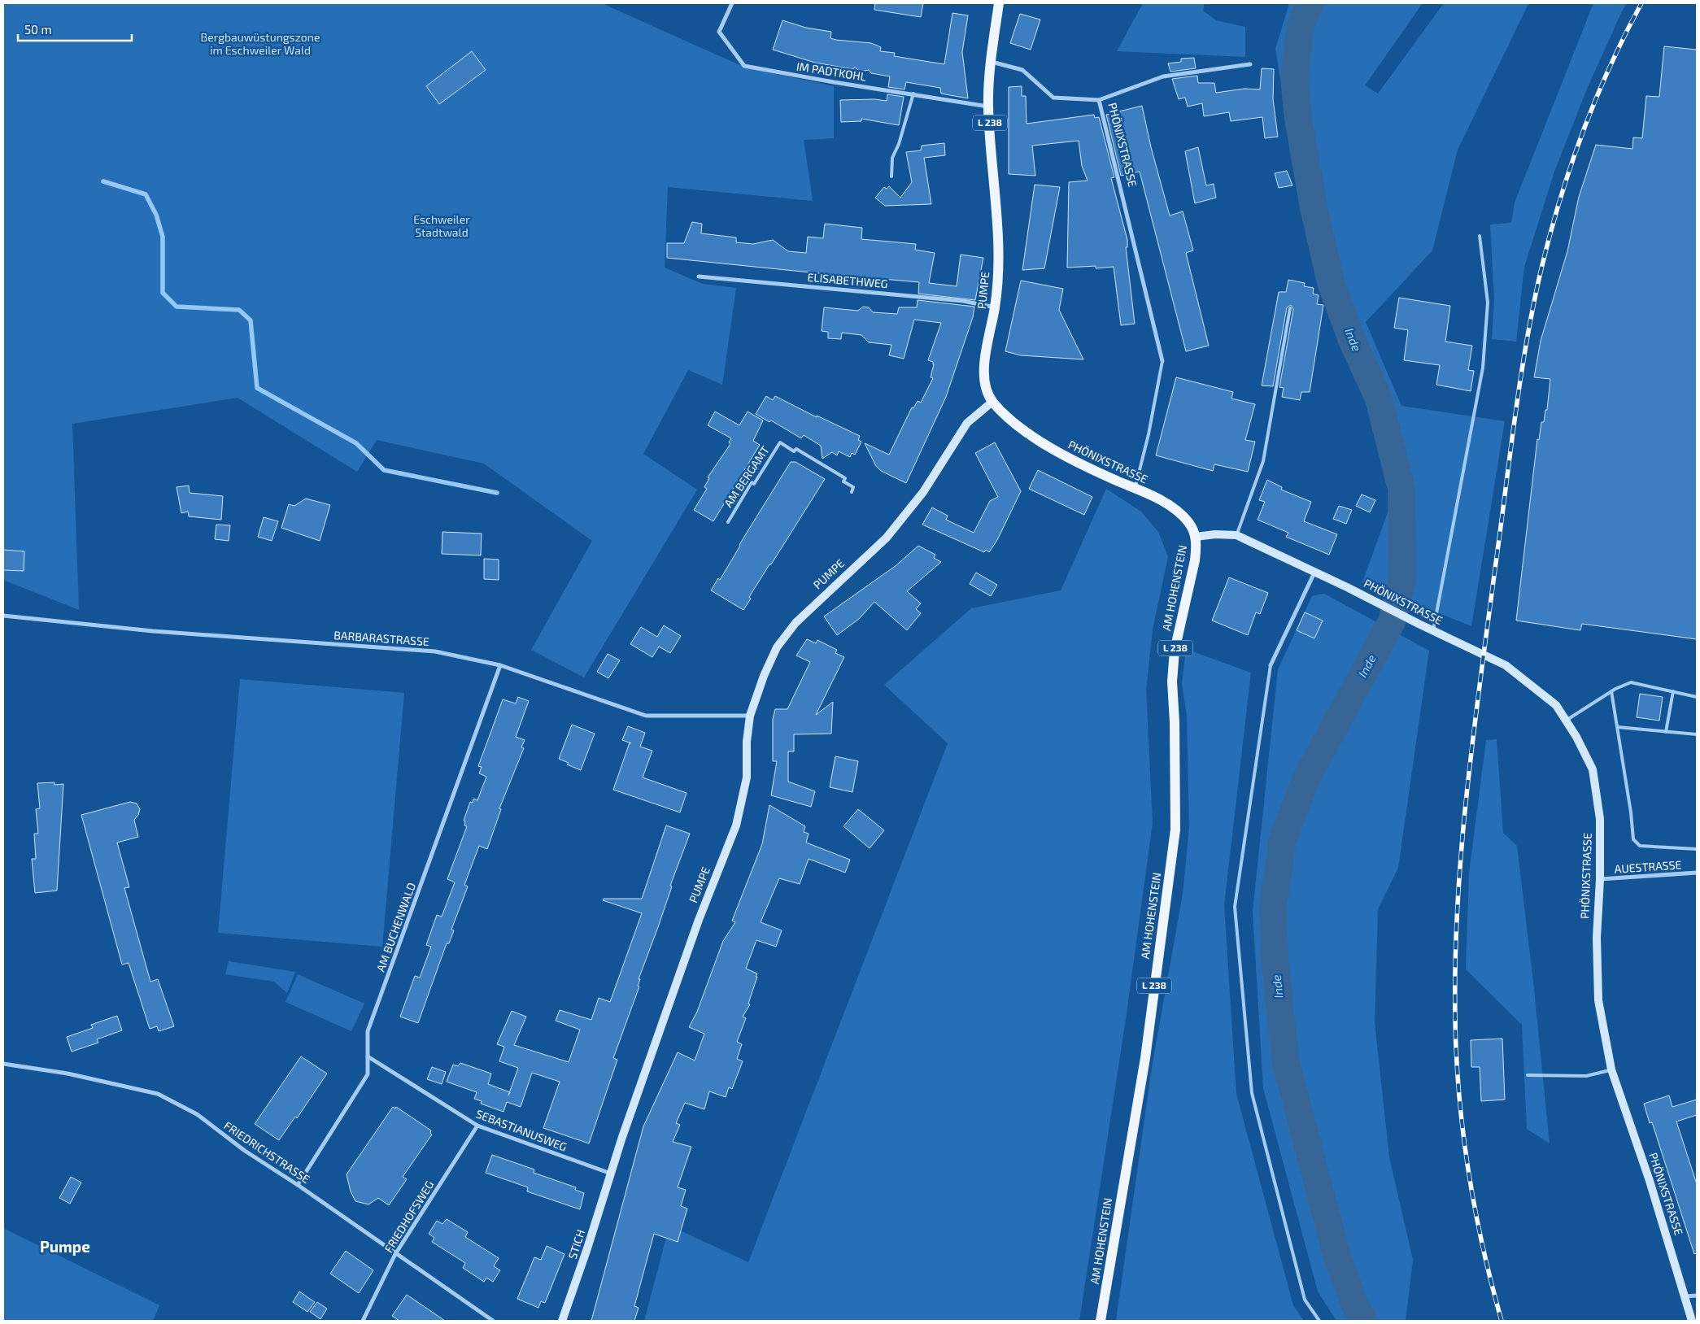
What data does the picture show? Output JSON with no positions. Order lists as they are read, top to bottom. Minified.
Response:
{"streets":{"main road":["L 238","PHÖNIXSTRASSE","PUMPE","AM HOHENSTEIN","STICH"],"street":["IM PADTKOHL","ELISABETHWEG","BARBARASTRASSE","AUESTRASSE","AM BUCHENWALD","SEBASTIANUSWEG","FRIEDRICHSTRASSE","FRIEDHOFSWEG"],"lane":["AM BERGAMT"]},"crossings":[["IM PADTKOHL","PUMPE"],["PHÖNIXSTRASSE","PUMPE"],["PHÖNIXSTRASSE","AM HOHENSTEIN"],["PHÖNIXSTRASSE","AUESTRASSE"],["ELISABETHWEG","PUMPE"],["PUMPE","BARBARASTRASSE"],["PUMPE","SEBASTIANUSWEG"],["PUMPE","STICH"],["BARBARASTRASSE","AM BUCHENWALD"],["AM BUCHENWALD","SEBASTIANUSWEG"],["AM BUCHENWALD","FRIEDRICHSTRASSE"],["SEBASTIANUSWEG","FRIEDHOFSWEG"],["SEBASTIANUSWEG","STICH"],["FRIEDRICHSTRASSE","FRIEDHOFSWEG"]],"districts":["Pumpe"],"water":["Inde"],"parks":["Bergbauwüstungszone im Eschweiler Wald","Eschweiler Stadtwald"],"scale_bar":"50 m"}
